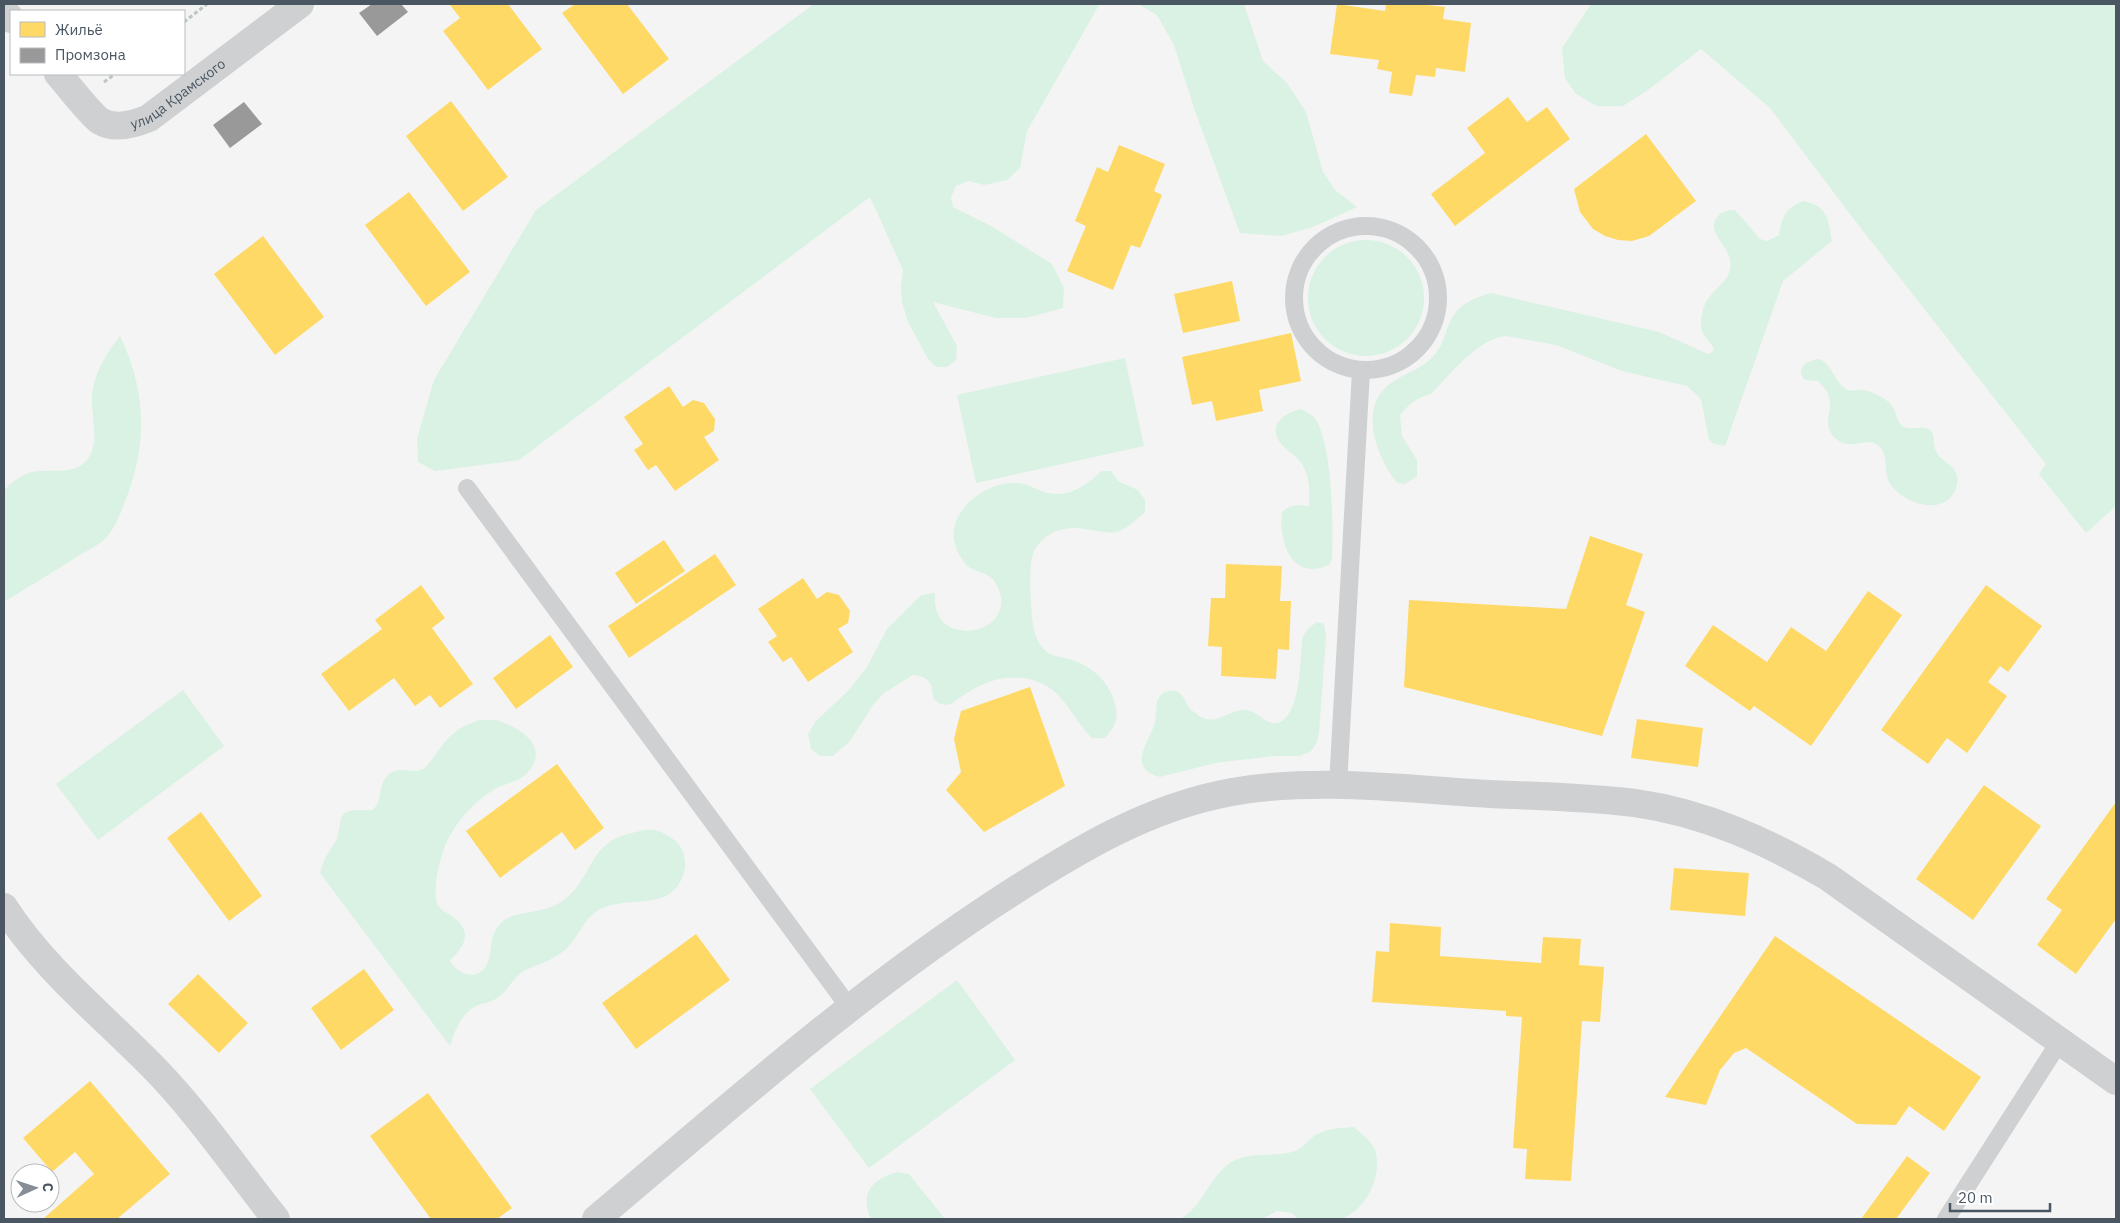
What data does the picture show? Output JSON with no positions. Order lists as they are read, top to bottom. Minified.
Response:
{"streets":{"street":["улица Крамского"]},"legend":["Жильё","Промзона"],"scale_bar":"20 m","north":"right"}
